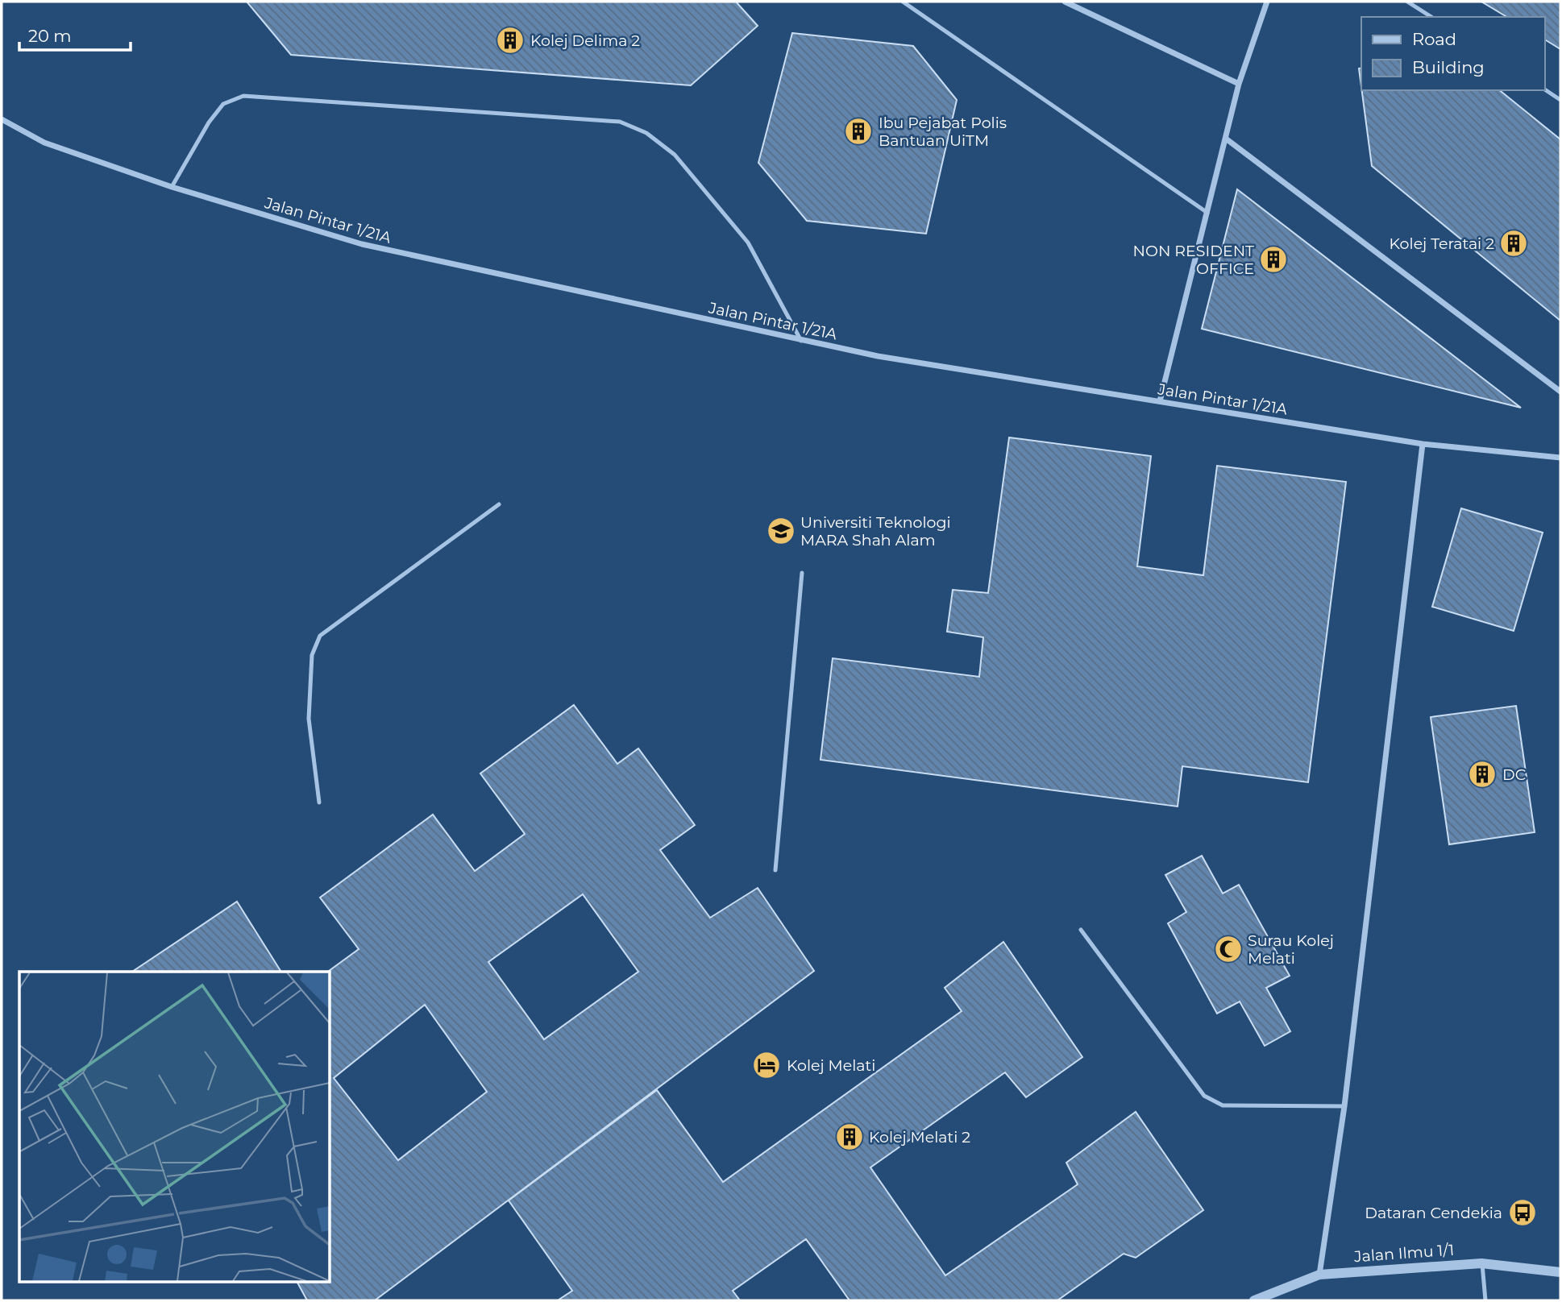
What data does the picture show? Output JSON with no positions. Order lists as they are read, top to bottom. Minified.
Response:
{"streets":{"street":["Jalan Pintar 1/21A","Jalan Ilmu 1/1"]},"places":{"building":["Kolej Delima 2","Ibu Pejabat Polis Bantuan UiTM","Kolej Teratai 2","NON RESIDENT OFFICE","DC","Kolej Melati 2"],"school or university":["Universiti Teknologi MARA Shah Alam"],"mosque":["Surau Kolej Melati"],"hotel":["Kolej Melati"],"bus stop":["Dataran Cendekia"]},"legend":["Road","Building"],"scale_bar":"20 m"}
